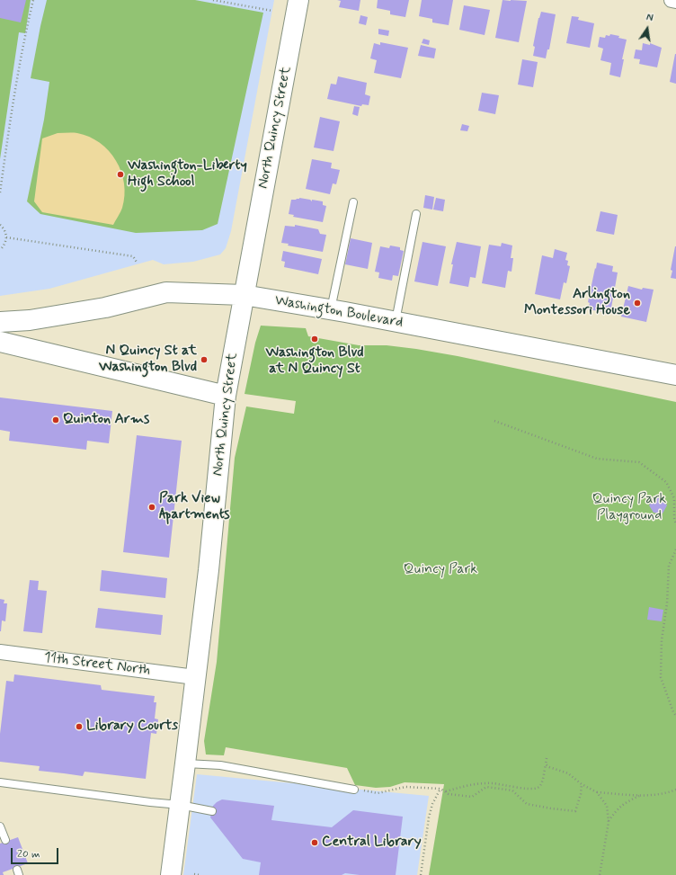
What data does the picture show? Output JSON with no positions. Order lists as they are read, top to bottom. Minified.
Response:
{"streets":{"main road":["North Quincy Street","Washington Boulevard"],"street":["11th Street North"]},"crossings":[["North Quincy Street","Washington Boulevard"],["North Quincy Street","11th Street North"]],"parks":["Quincy Park Playground","Quincy Park"],"places":["Washington-Liberty High School","Arlington Montessori House","Washington Blvd at N Quincy St","N Quincy St at Washington Blvd","Quinton Arms","Park View Apartments","Library Courts","Central Library"],"scale_bar":"20 m","north":"top"}
